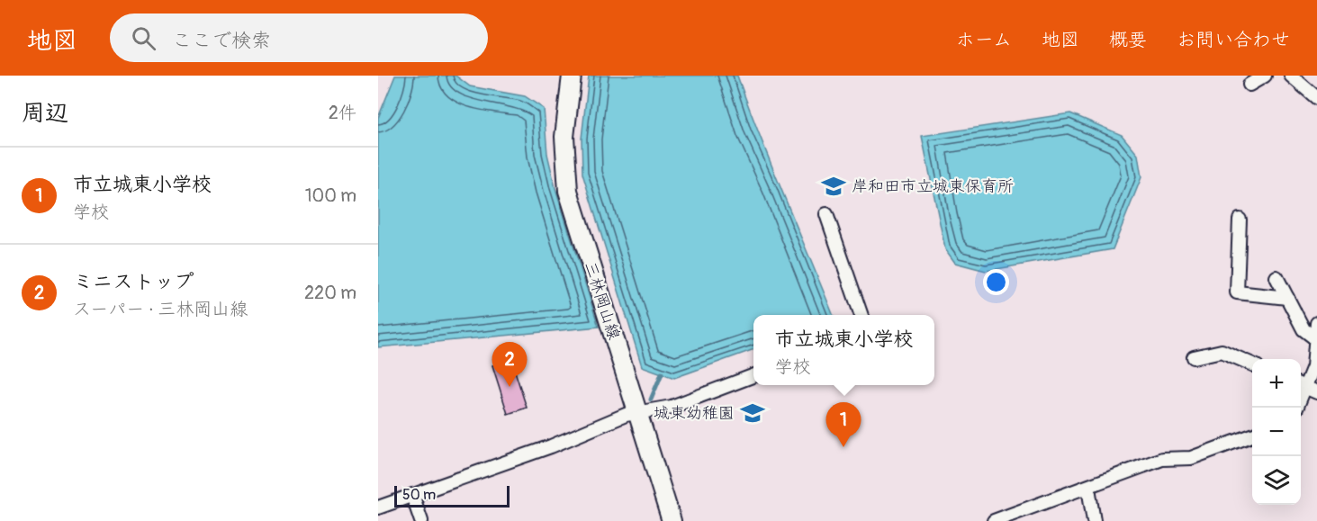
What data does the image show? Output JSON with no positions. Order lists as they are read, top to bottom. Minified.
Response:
{"streets":{"main road":["三林岡山線"]},"places":{"school or university":["岸和田市立城東保育所","城東幼稚園"]},"scale_bar":"50 m","page":{"header":"地図","search":"ここで検索","nav":["ホーム","地図","概要","お問い合わせ"],"heading":["周辺","2件"],"list":[{"mark":"1","name":"市立城東小学校","note":"学校","value":"100 m"},{"mark":"2","name":"ミニストップ","note":"スーパー · 三林岡山線","value":"220 m"}],"popup":["市立城東小学校","学校"],"pins":["2","1"],"map_buttons":["+","−"],"scale":"50 m"}}
